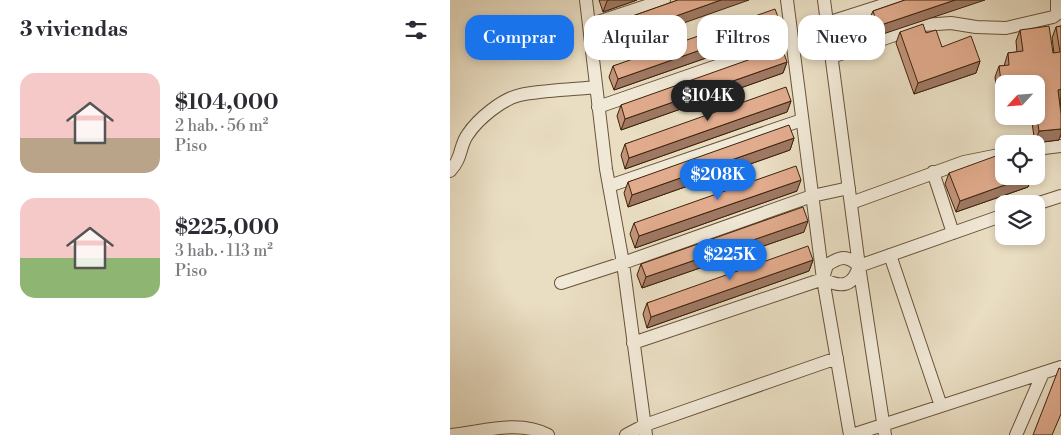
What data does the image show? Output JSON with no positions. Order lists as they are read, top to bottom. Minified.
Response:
{"north":"bottom left","page":{"heading":"3 viviendas","chip":["Comprar","Alquilar","Filtros","Nuevo"],"list":[{"name":"$104,000","note":"2 hab. · 56 m² · Piso"},{"name":"$225,000","note":"3 hab. · 113 m² · Piso"}],"price":["$104K","$208K","$225K"]}}
